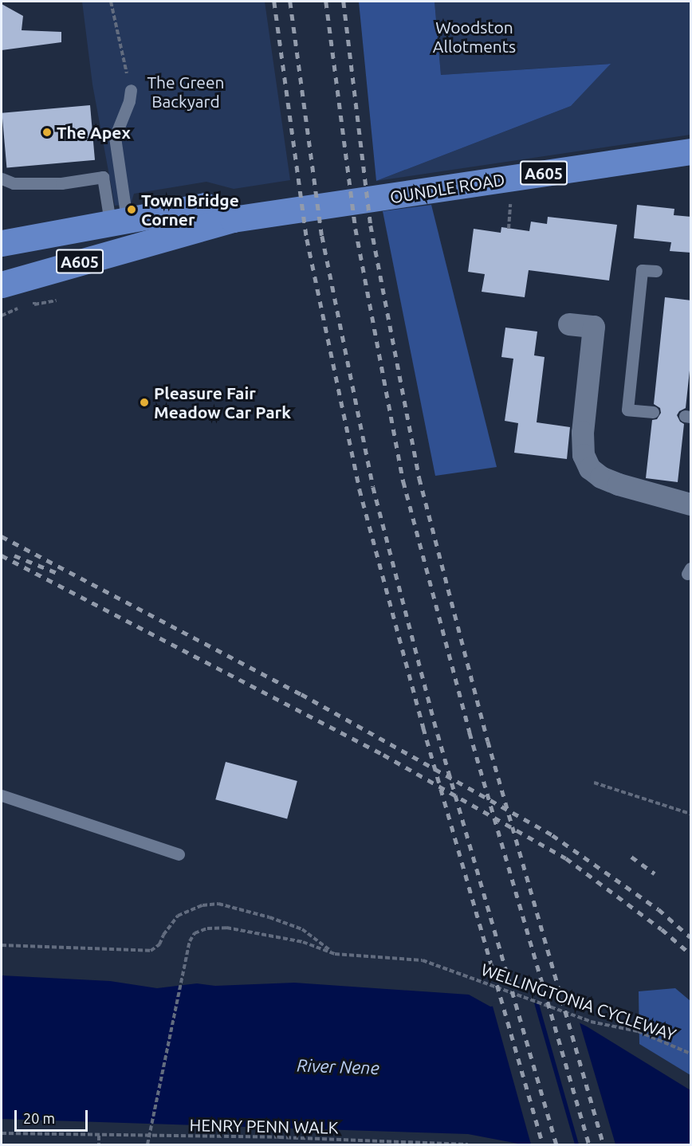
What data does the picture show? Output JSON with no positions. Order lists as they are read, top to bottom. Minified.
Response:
{"streets":{"main road":["A605","OUNDLE ROAD"],"path":["WELLINGTONIA CYCLEWAY","HENRY PENN WALK"]},"crossings":[["A605","OUNDLE ROAD"]],"water":["River Nene"],"parks":["Woodston Allotments","The Green Backyard"],"places":["The Apex","Town Bridge Corner","Pleasure Fair Meadow Car Park"],"scale_bar":"20 m"}
